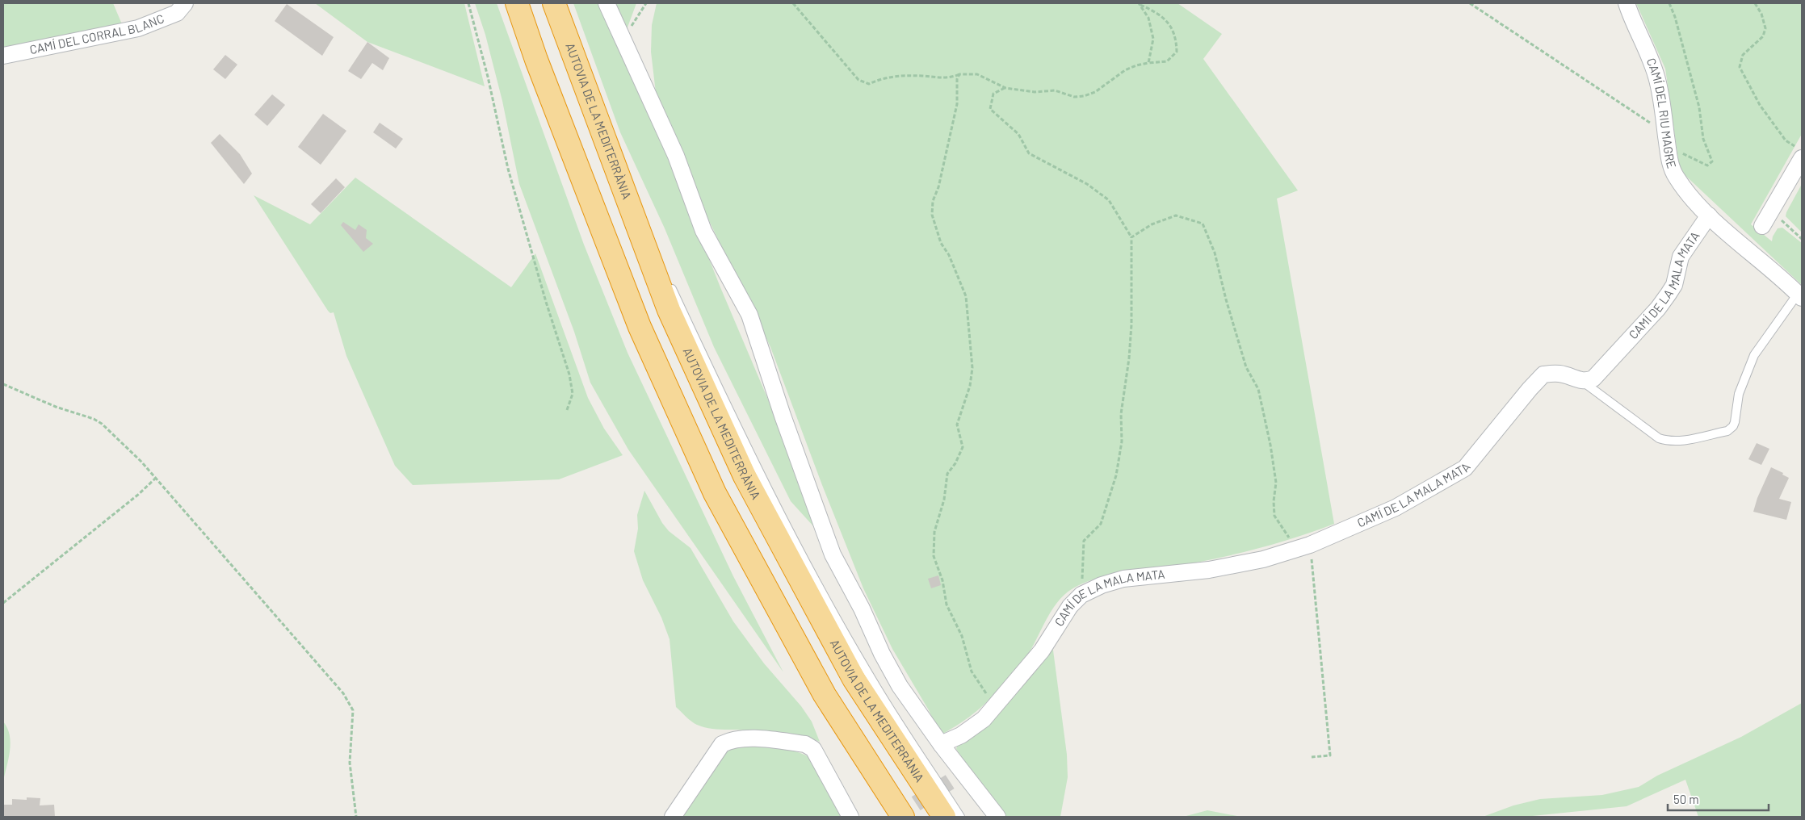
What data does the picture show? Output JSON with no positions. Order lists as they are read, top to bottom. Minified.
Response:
{"streets":{"highway":["AUTOVIA DE LA MEDITERRÀNIA"],"street":["CAMÍ DEL CORRAL BLANC","CAMÍ DEL RIU MAGRE","CAMÍ DE LA MALA MATA"]},"crossings":[["CAMÍ DEL RIU MAGRE","CAMÍ DE LA MALA MATA"]],"scale_bar":"50 m"}
